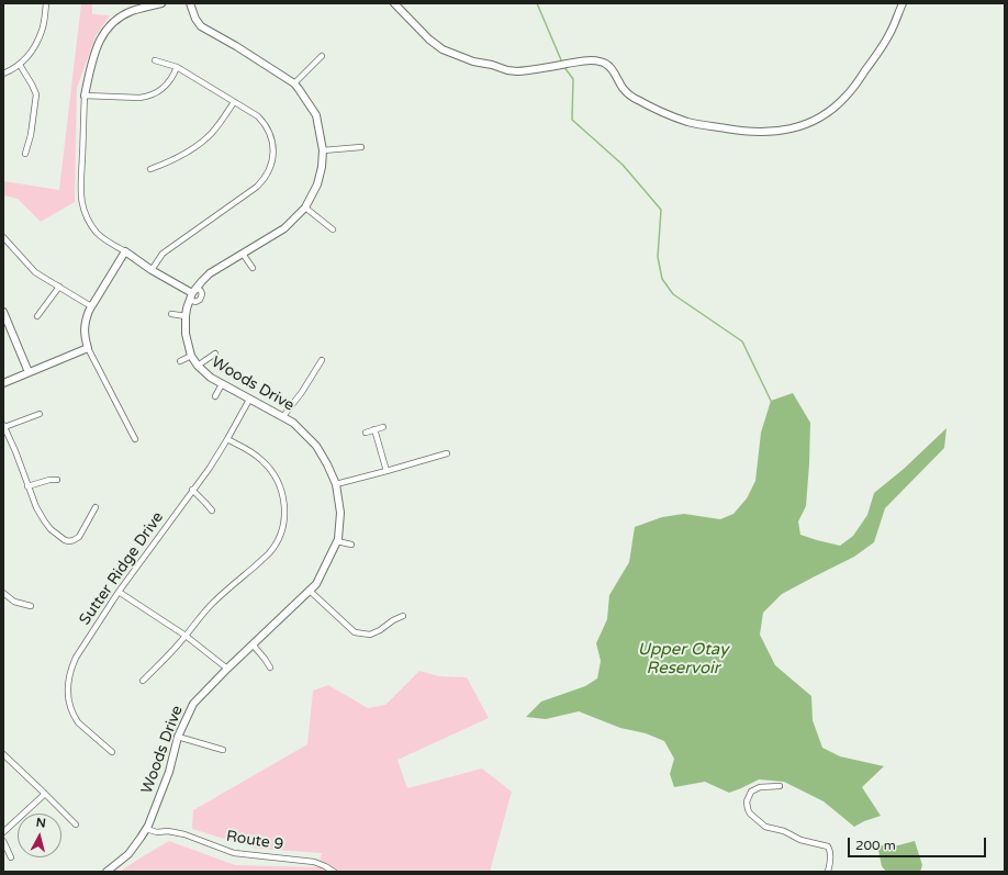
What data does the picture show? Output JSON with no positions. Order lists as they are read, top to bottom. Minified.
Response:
{"streets":{"street":["Woods Drive","Sutter Ridge Drive","Route 9"]},"crossings":[["Woods Drive","Sutter Ridge Drive"],["Woods Drive","Route 9"]],"water":["Upper Otay Reservoir"],"scale_bar":"200 m","north":"top"}
